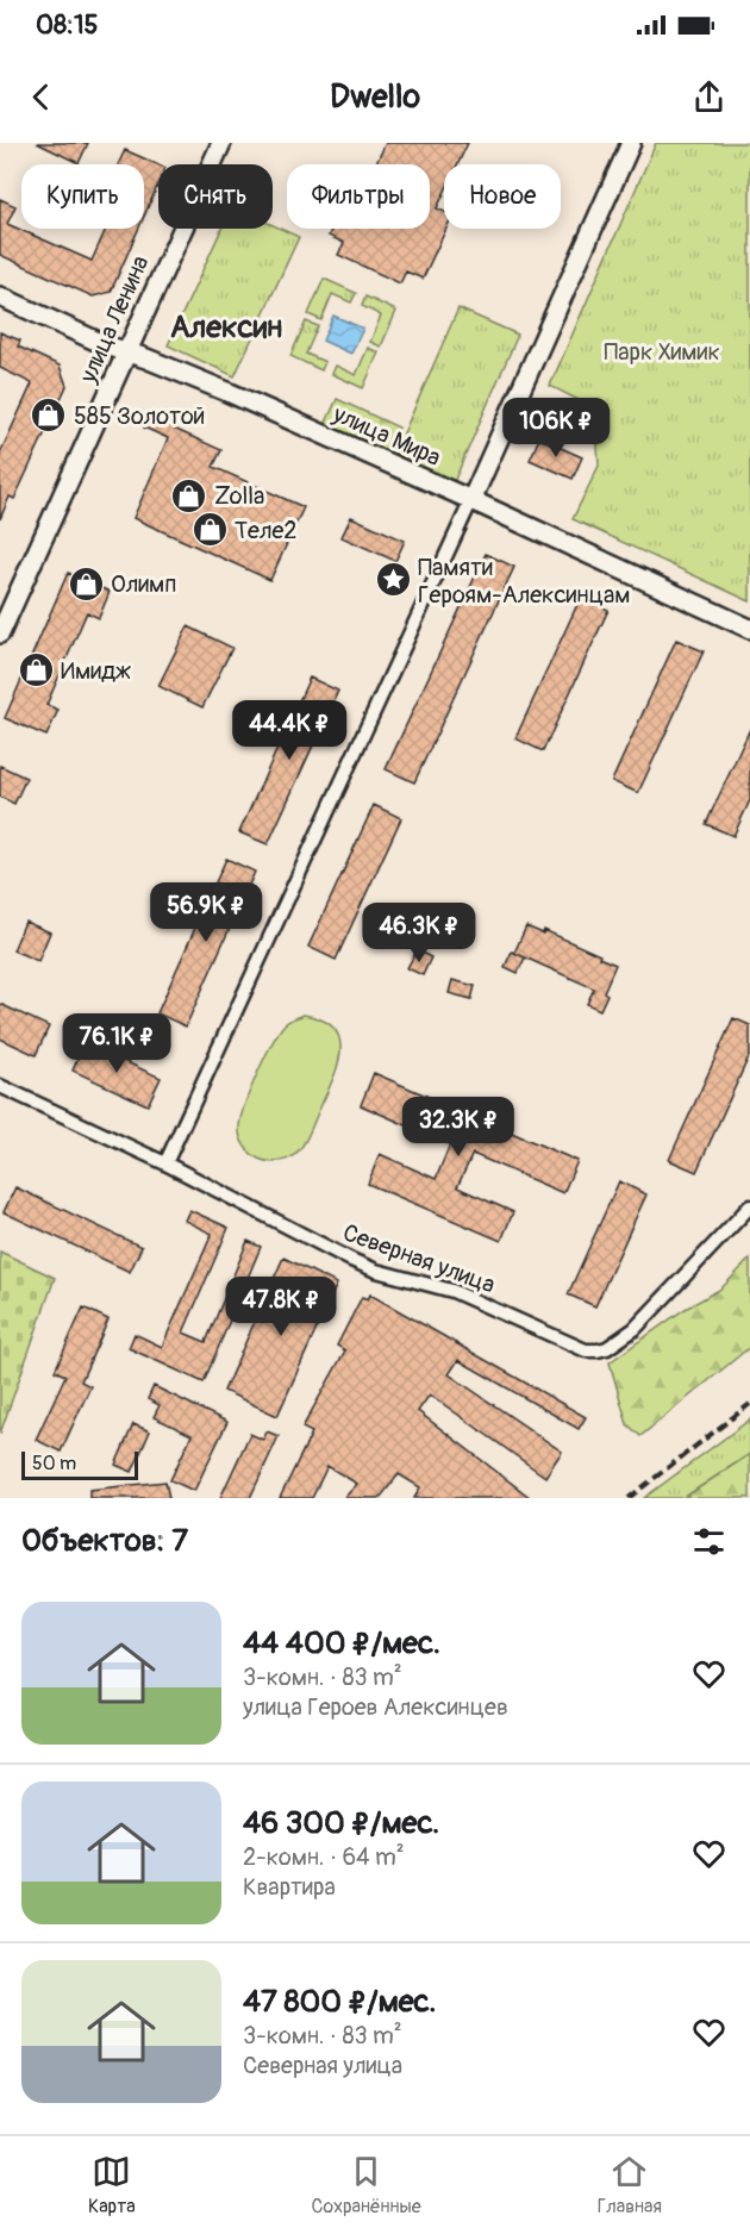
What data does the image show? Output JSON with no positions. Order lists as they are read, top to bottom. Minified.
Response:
{"streets":{"street":["улица Ленина","улица Мира","Северная улица"]},"crossings":[["улица Ленина","улица Мира"]],"districts":["Алексин"],"parks":["Парк Химик"],"places":{"shop":["585 Золотой","Zolla","Теле2","Олимп","Имидж"],"place":["Памяти Героям-Алексинцам"]},"scale_bar":"50 m","page":{"status":"08:15","header":"Dwello","chip":["Купить","Снять","Фильтры","Новое"],"price":["106K ₽","44.4K ₽","56.9K ₽","46.3K ₽","76.1K ₽","32.3K ₽","47.8K ₽"],"scale":"50 m","heading":"Объектов: 7","list":[{"name":"44 400 ₽/мес.","note":"3-комн. · 83 m² · улица Героев Алексинцев"},{"name":"46 300 ₽/мес.","note":"2-комн. · 64 m² · Квартира"},{"name":"47 800 ₽/мес.","note":"3-комн. · 83 m² · Северная улица"}],"tabs":["Карта","Сохранённые","Главная"]}}
